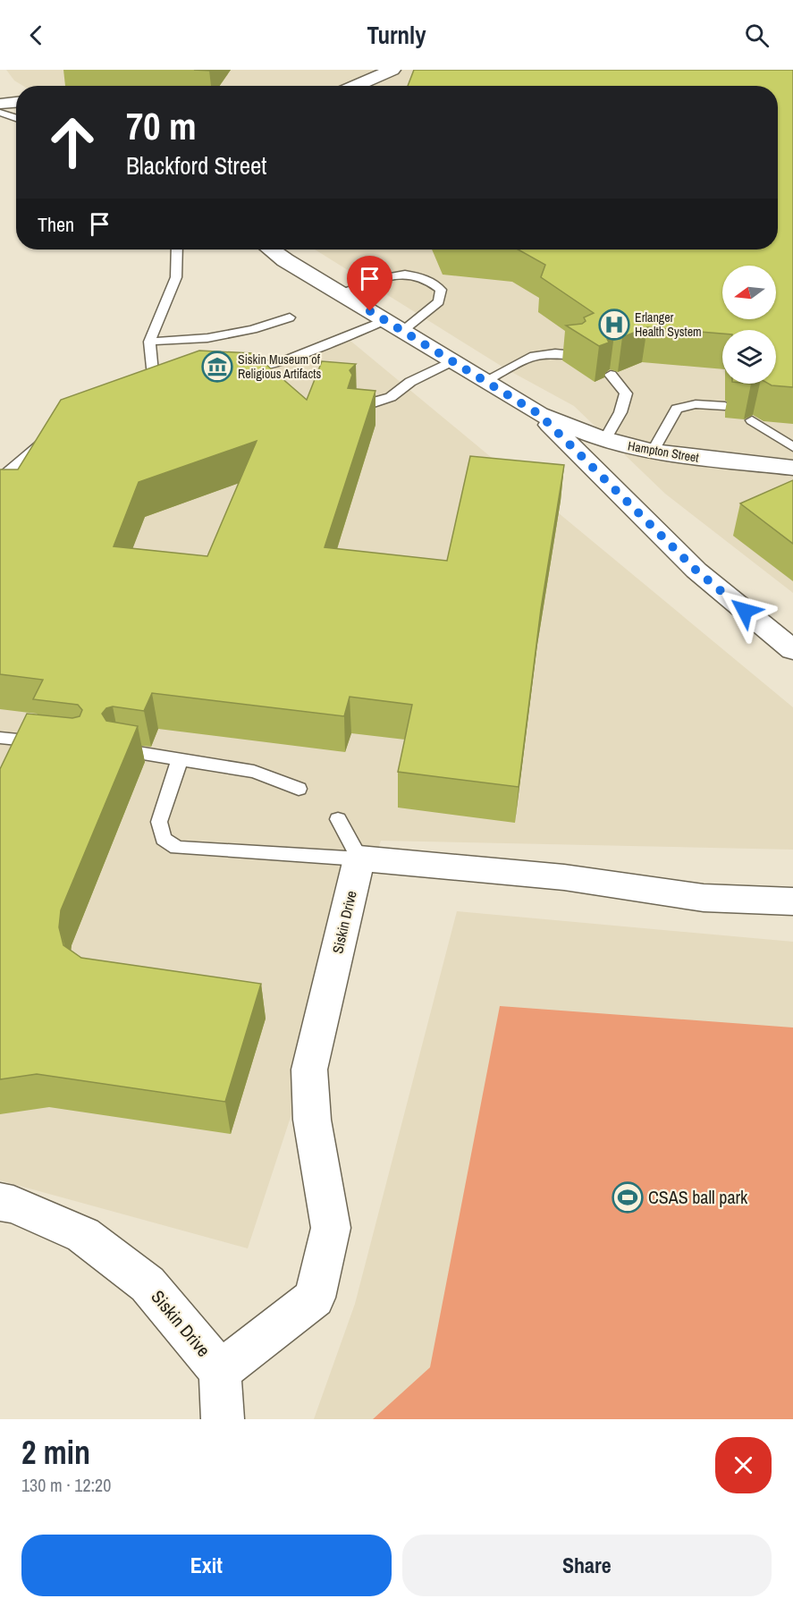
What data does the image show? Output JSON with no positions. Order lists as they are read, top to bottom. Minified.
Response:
{"streets":{"street":["Hampton Street","Siskin Drive"]},"places":{"hospital":["Erlanger Health System"],"museum":["Siskin Museum of Religious Artifacts"],"sports":["CSAS ball park"]},"north":"left","page":{"header":"Turnly","turn":["70 m","Blackford Street"],"then":"Then","heading":["2 min","130 m · 12:20"],"buttons":["Exit","Share"]}}
